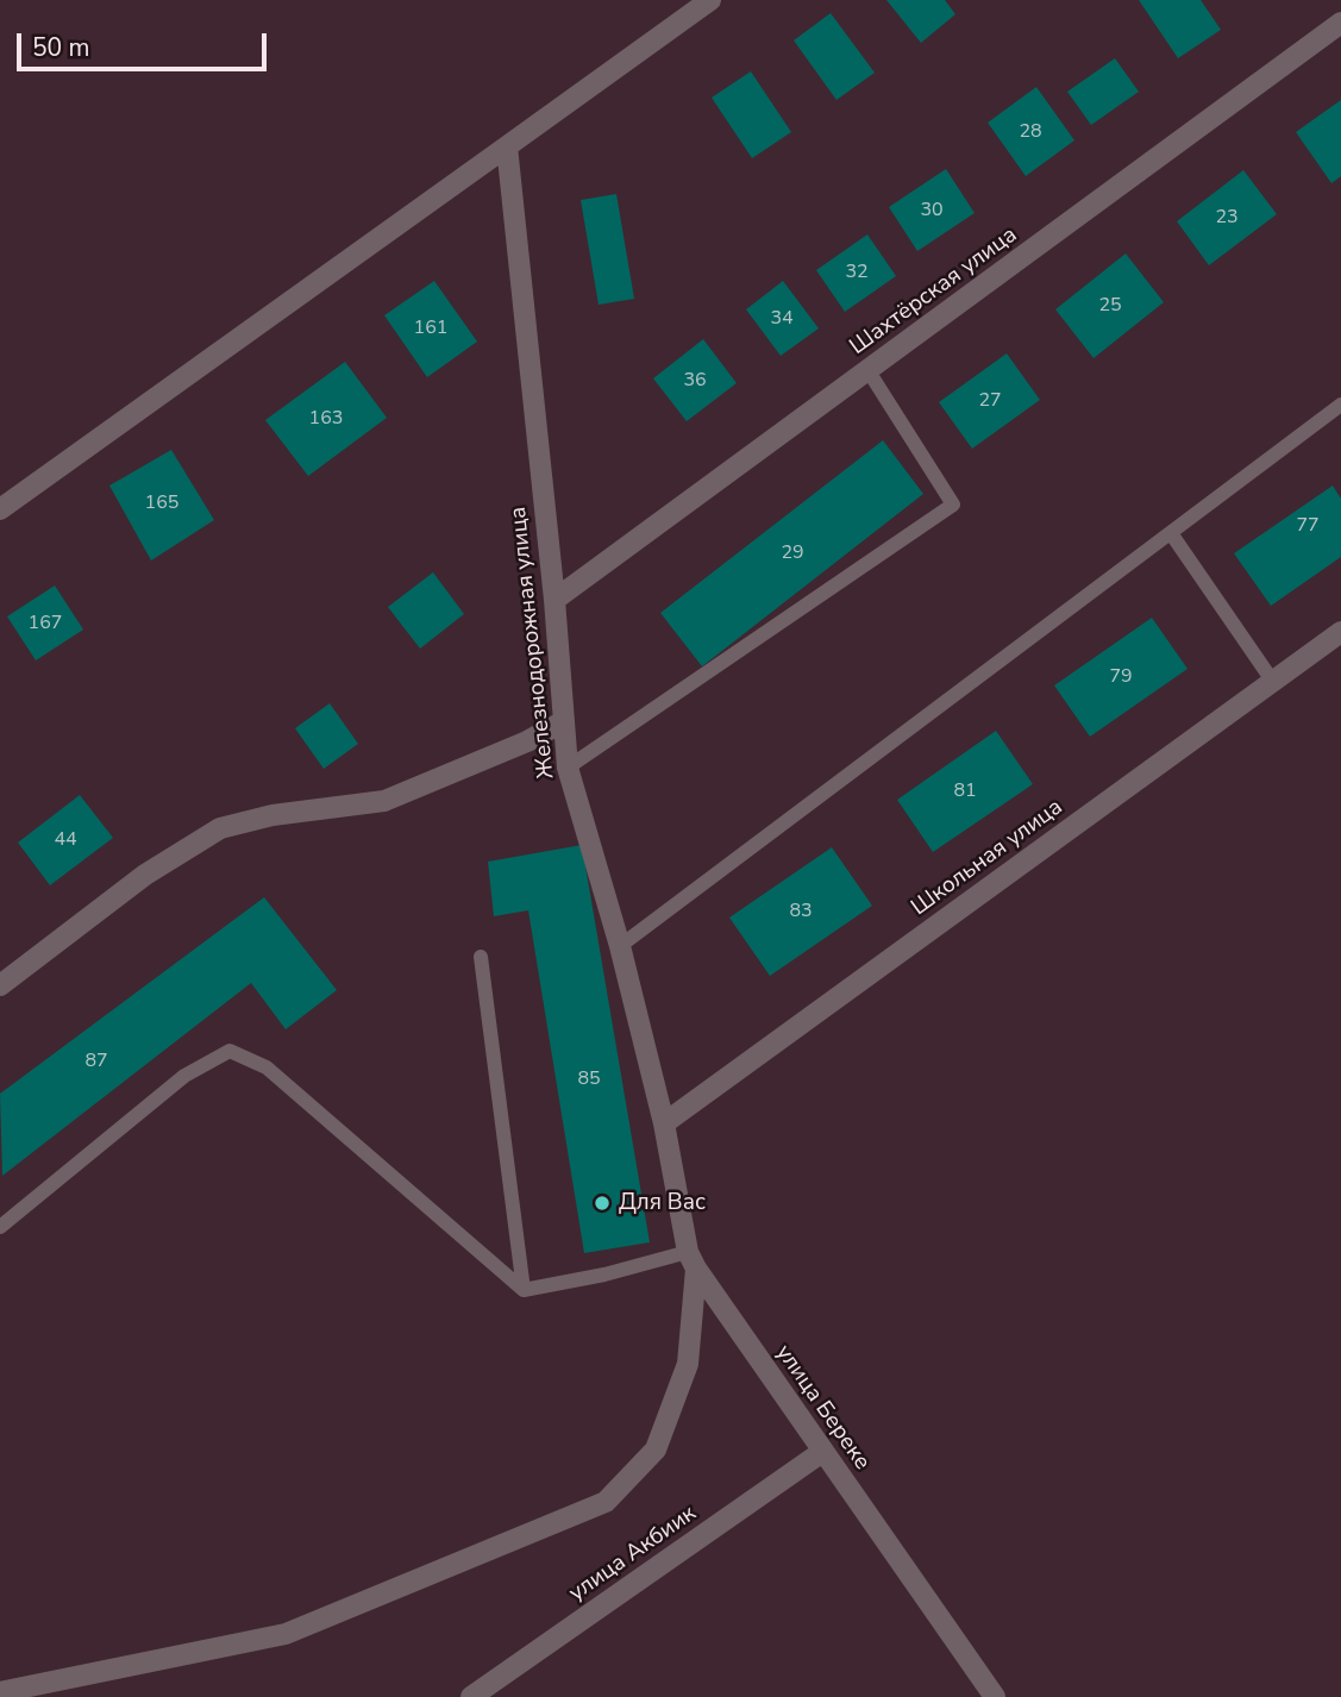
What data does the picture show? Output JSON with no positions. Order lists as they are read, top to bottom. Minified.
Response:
{"streets":{"street":["Шахтёрская улица","Железнодорожная улица","Школьная улица","улица Береке","улица Акбиик"]},"crossings":[["Шахтёрская улица","Железнодорожная улица"],["Железнодорожная улица","Школьная улица"],["Железнодорожная улица","улица Береке"],["Школьная улица","улица Береке"],["улица Береке","улица Акбиик"]],"places":["Для Вас"],"house_numbers":["28","30","23","32","25","34","161","36","27","163","165","77","29","167","79","81","44","83","87","85"],"scale_bar":"50 m"}
